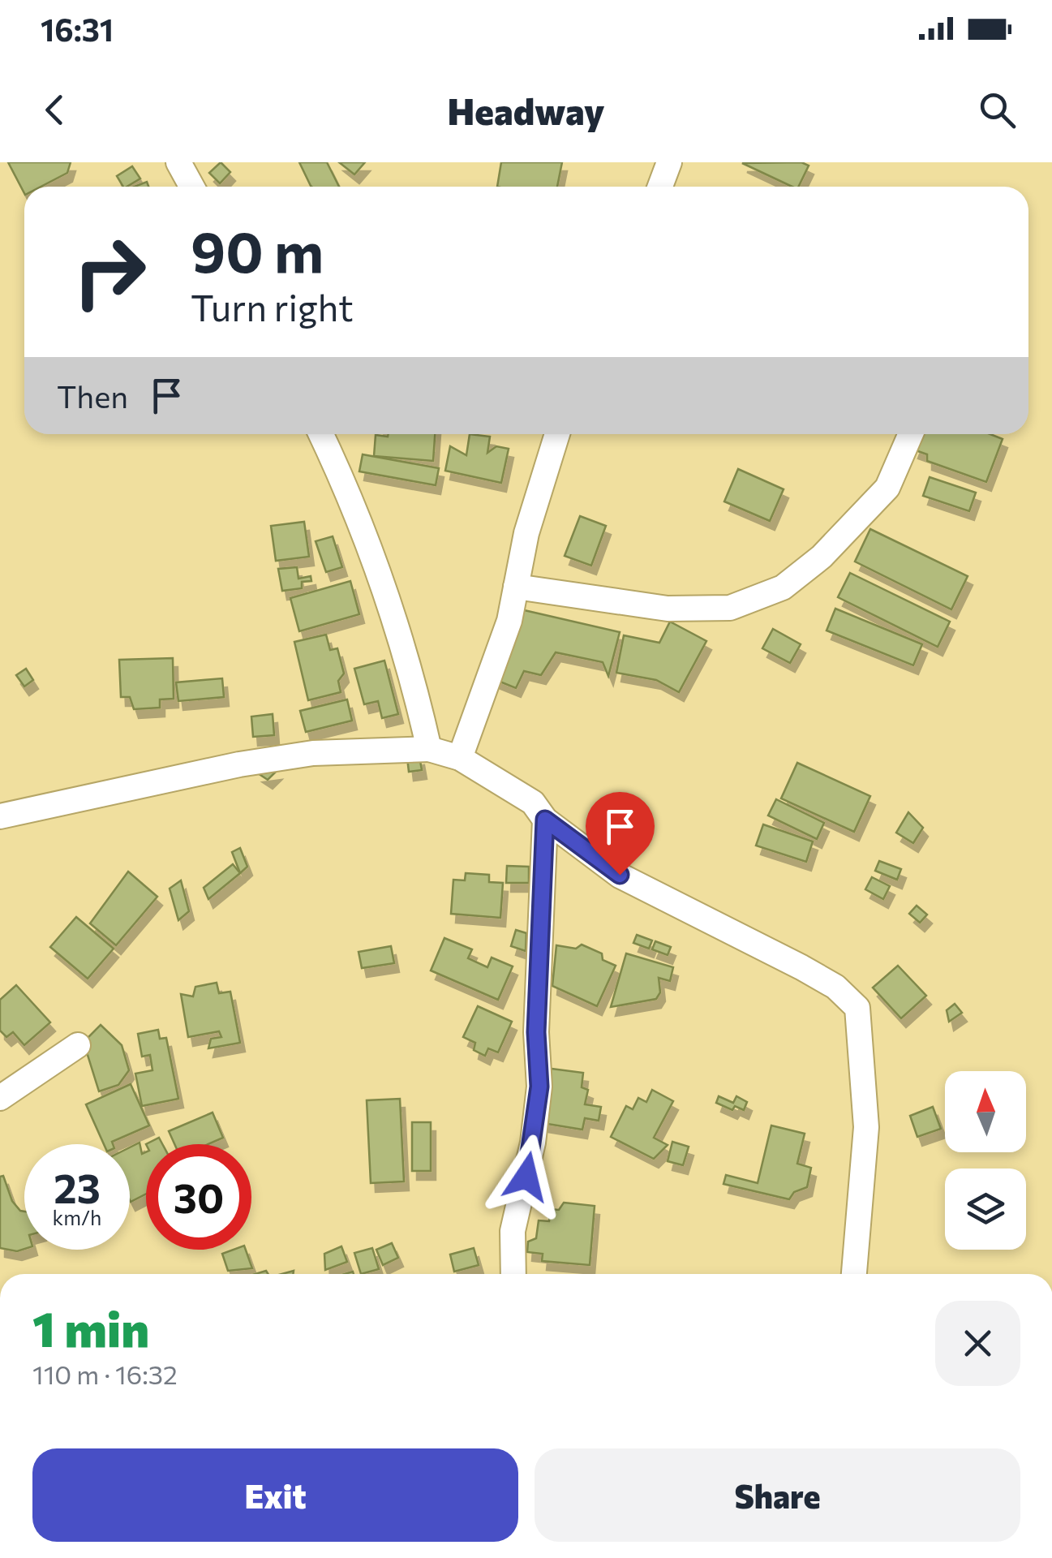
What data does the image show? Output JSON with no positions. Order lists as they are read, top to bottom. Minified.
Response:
{"north":"top","page":{"status":"16:31","header":"Headway","turn":["90 m","Turn right"],"then":"Then","speed":"23 km/h","limit":"30","heading":["1 min","110 m · 16:32"],"buttons":["Exit","Share"]}}
